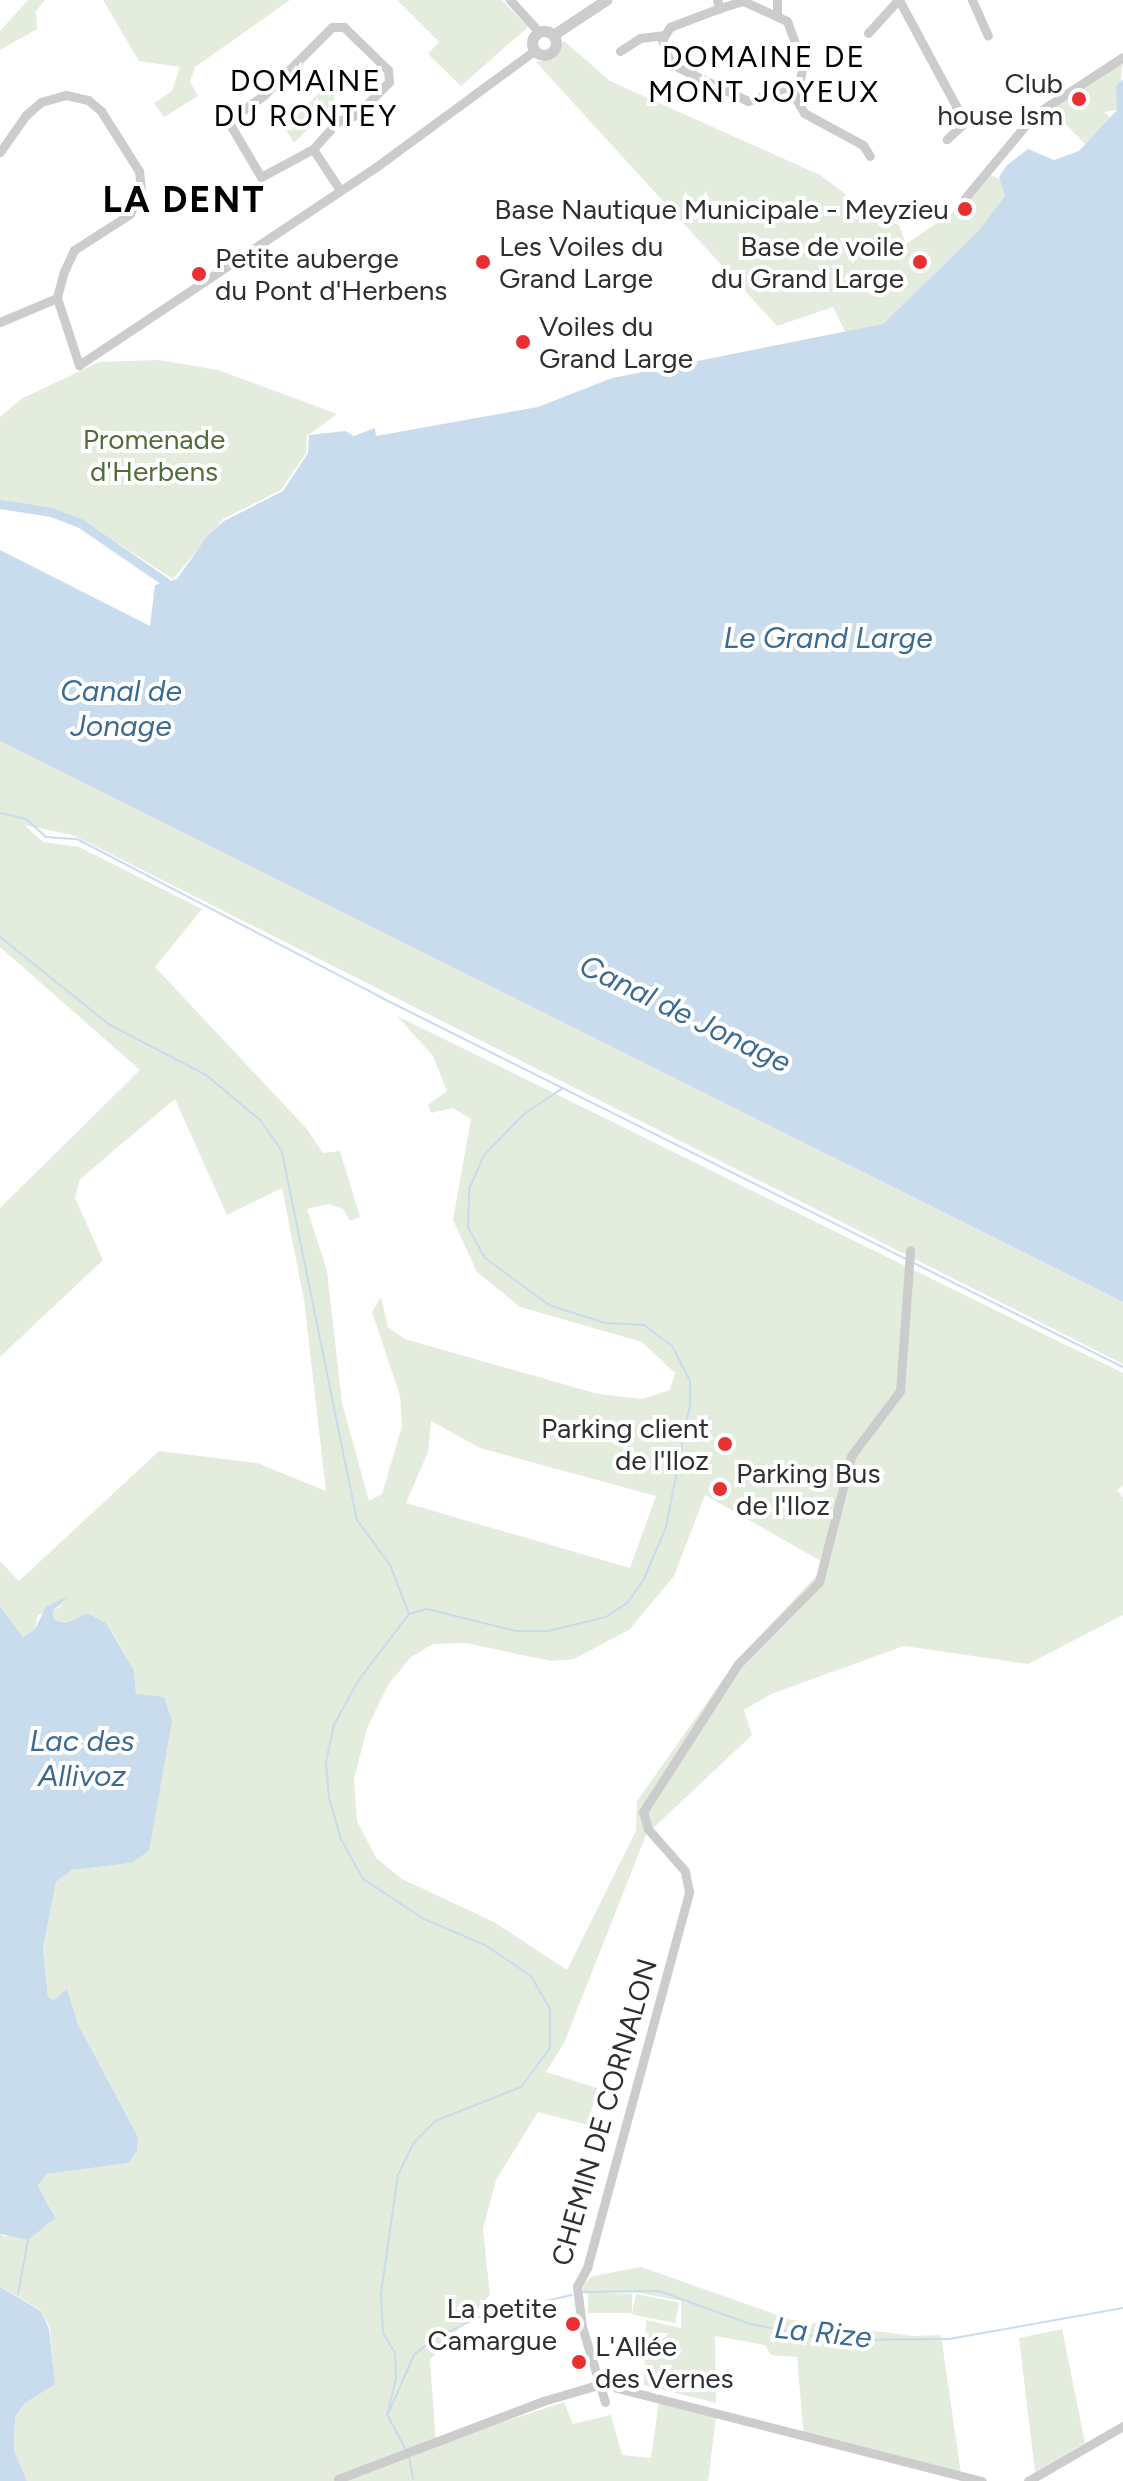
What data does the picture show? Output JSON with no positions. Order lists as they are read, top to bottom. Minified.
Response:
{"streets":{"street":["CHEMIN DE CORNALON"]},"districts":["DOMAINE DE MONT JOYEUX","DOMAINE DU RONTEY","LA DENT"],"water":["Le Grand Large","Canal de Jonage","Lac des Allivoz","La Rize"],"parks":["Promenade d'Herbens"],"places":["Club house lsm","Base Nautique Municipale - Meyzieu","Les Voiles du Grand Large","Base de voile du Grand Large","Petite auberge du Pont d'Herbens","Voiles du Grand Large","Parking client de l'Iloz","Parking Bus de l'Iloz","La petite Camargue","L'Allée des Vernes"]}
